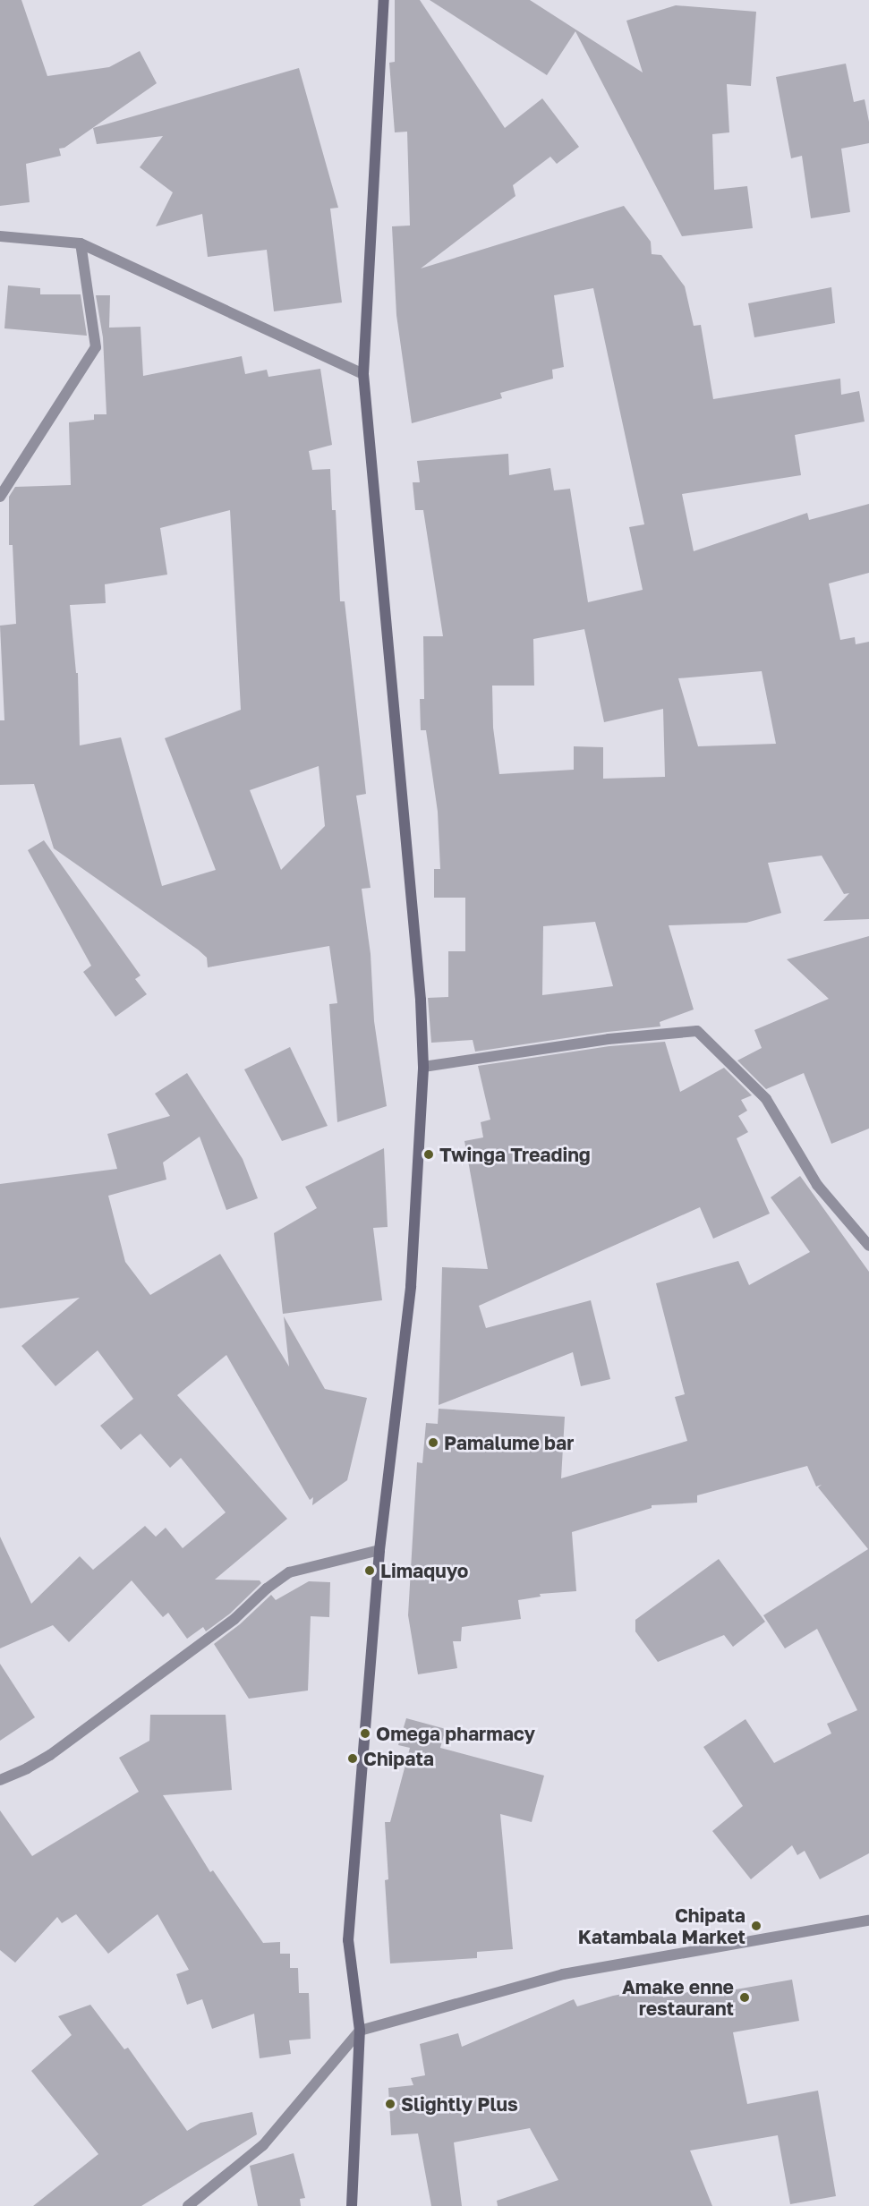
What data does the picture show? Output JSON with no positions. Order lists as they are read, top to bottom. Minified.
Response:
{"places":["Twinga Treading","Pamalume bar","Limaquyo","Omega pharmacy","Chipata","Chipata Katambala Market","Amake enne restaurant","Slightly Plus"]}
